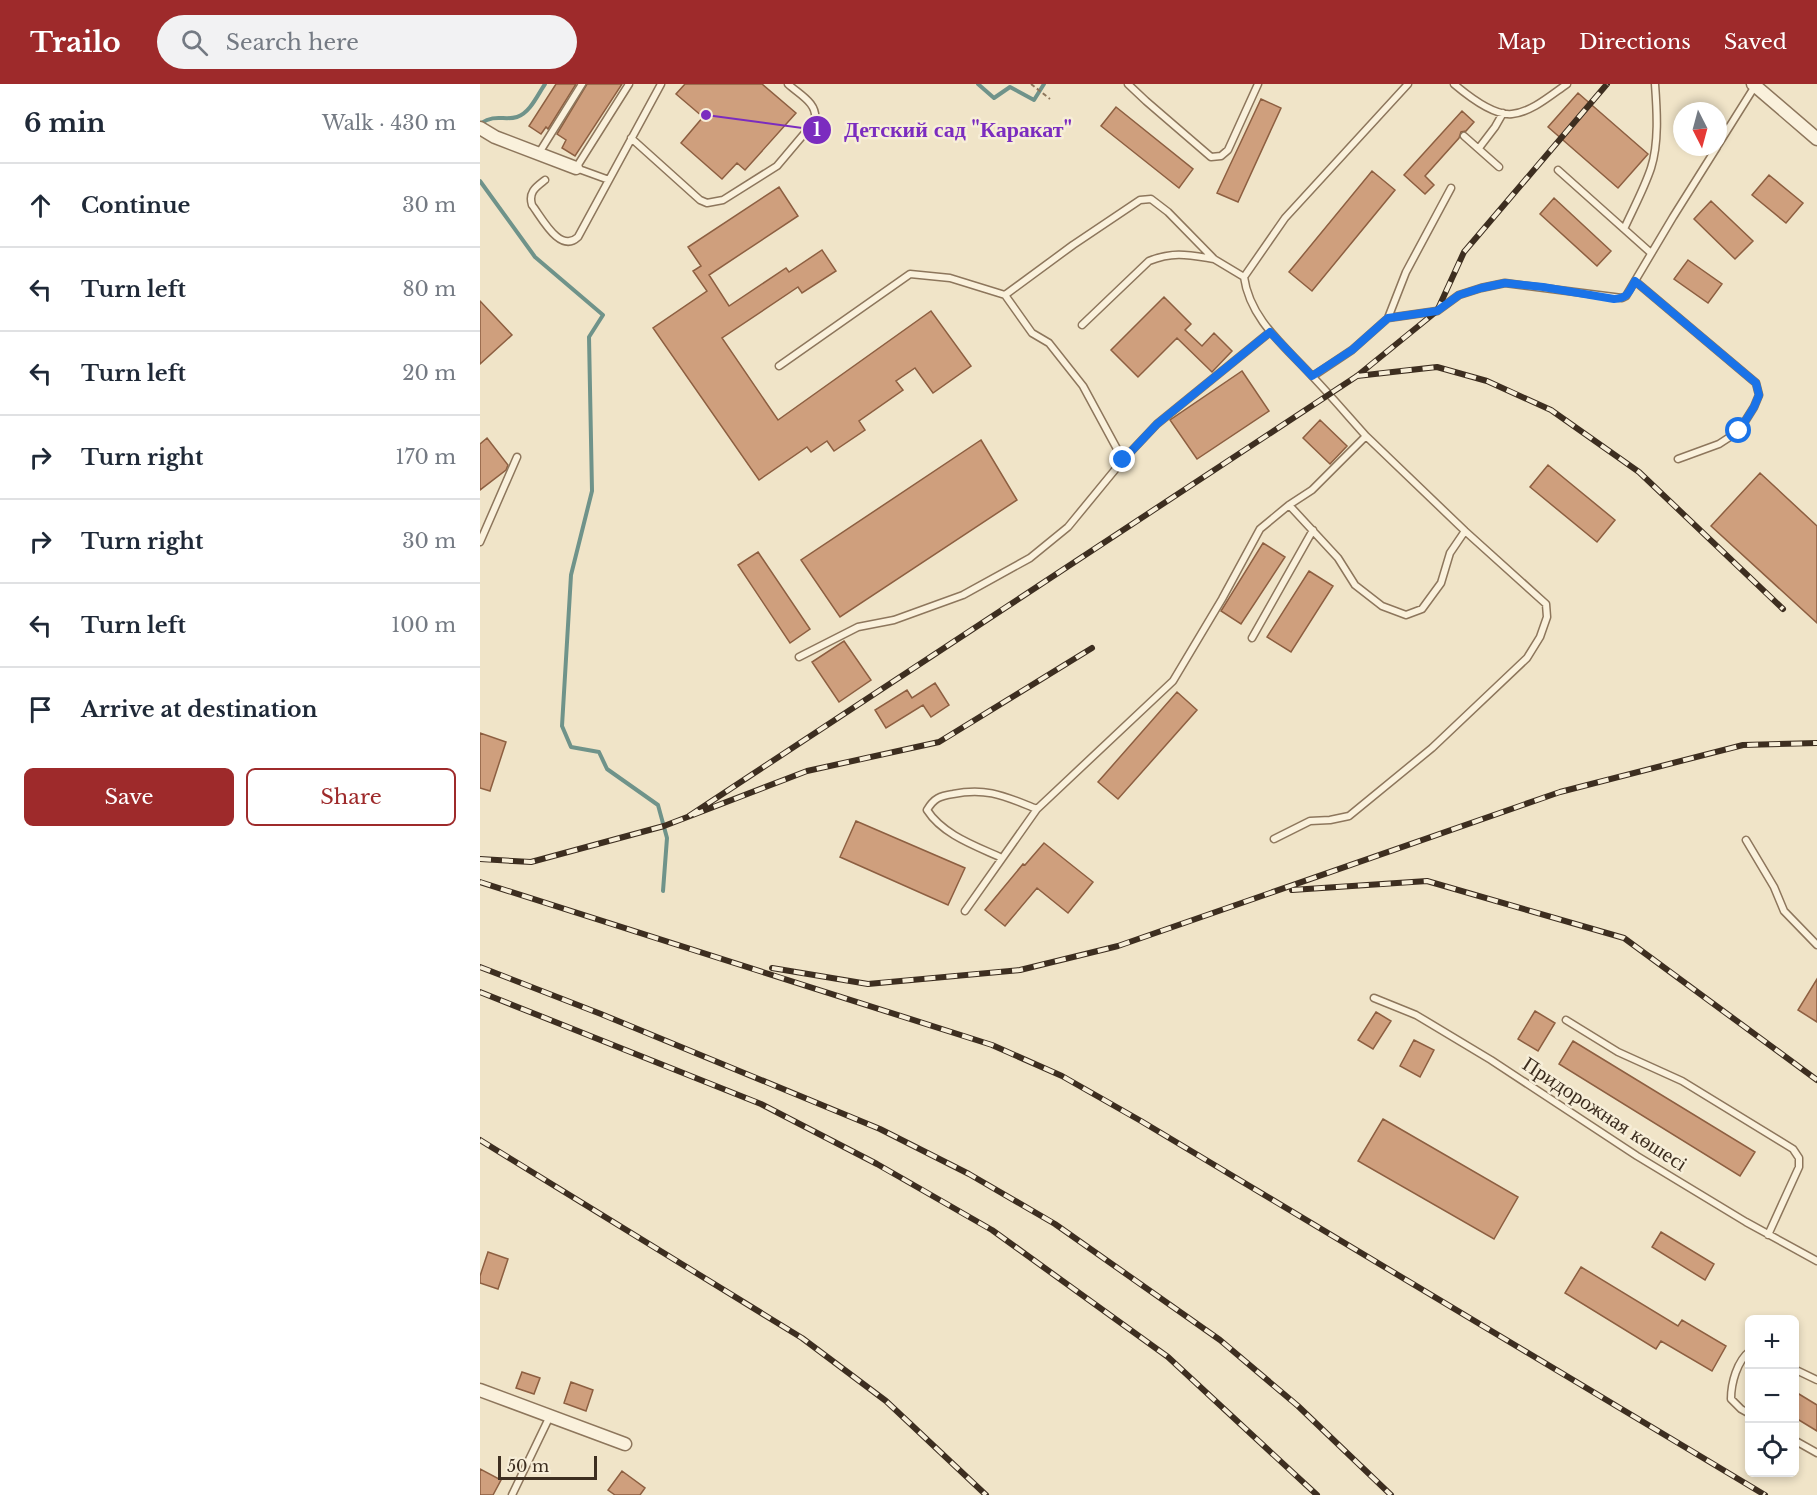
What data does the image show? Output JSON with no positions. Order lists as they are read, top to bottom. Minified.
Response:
{"streets":{"lane":["Придорожная көшесі"]},"places":["Детский сад \"Каракат\""],"scale_bar":"50 m","north":"bottom","page":{"header":"Trailo","search":"Search here","nav":["Map","Directions","Saved"],"heading":["6 min","Walk · 430 m"],"list":[["Continue","30 m"],["Turn left","80 m"],["Turn left","20 m"],["Turn right","170 m"],["Turn right","30 m"],["Turn left","100 m"],"Arrive at destination"],"buttons":["Save","Share"],"map_buttons":["+","−"],"scale":"50 m"}}
